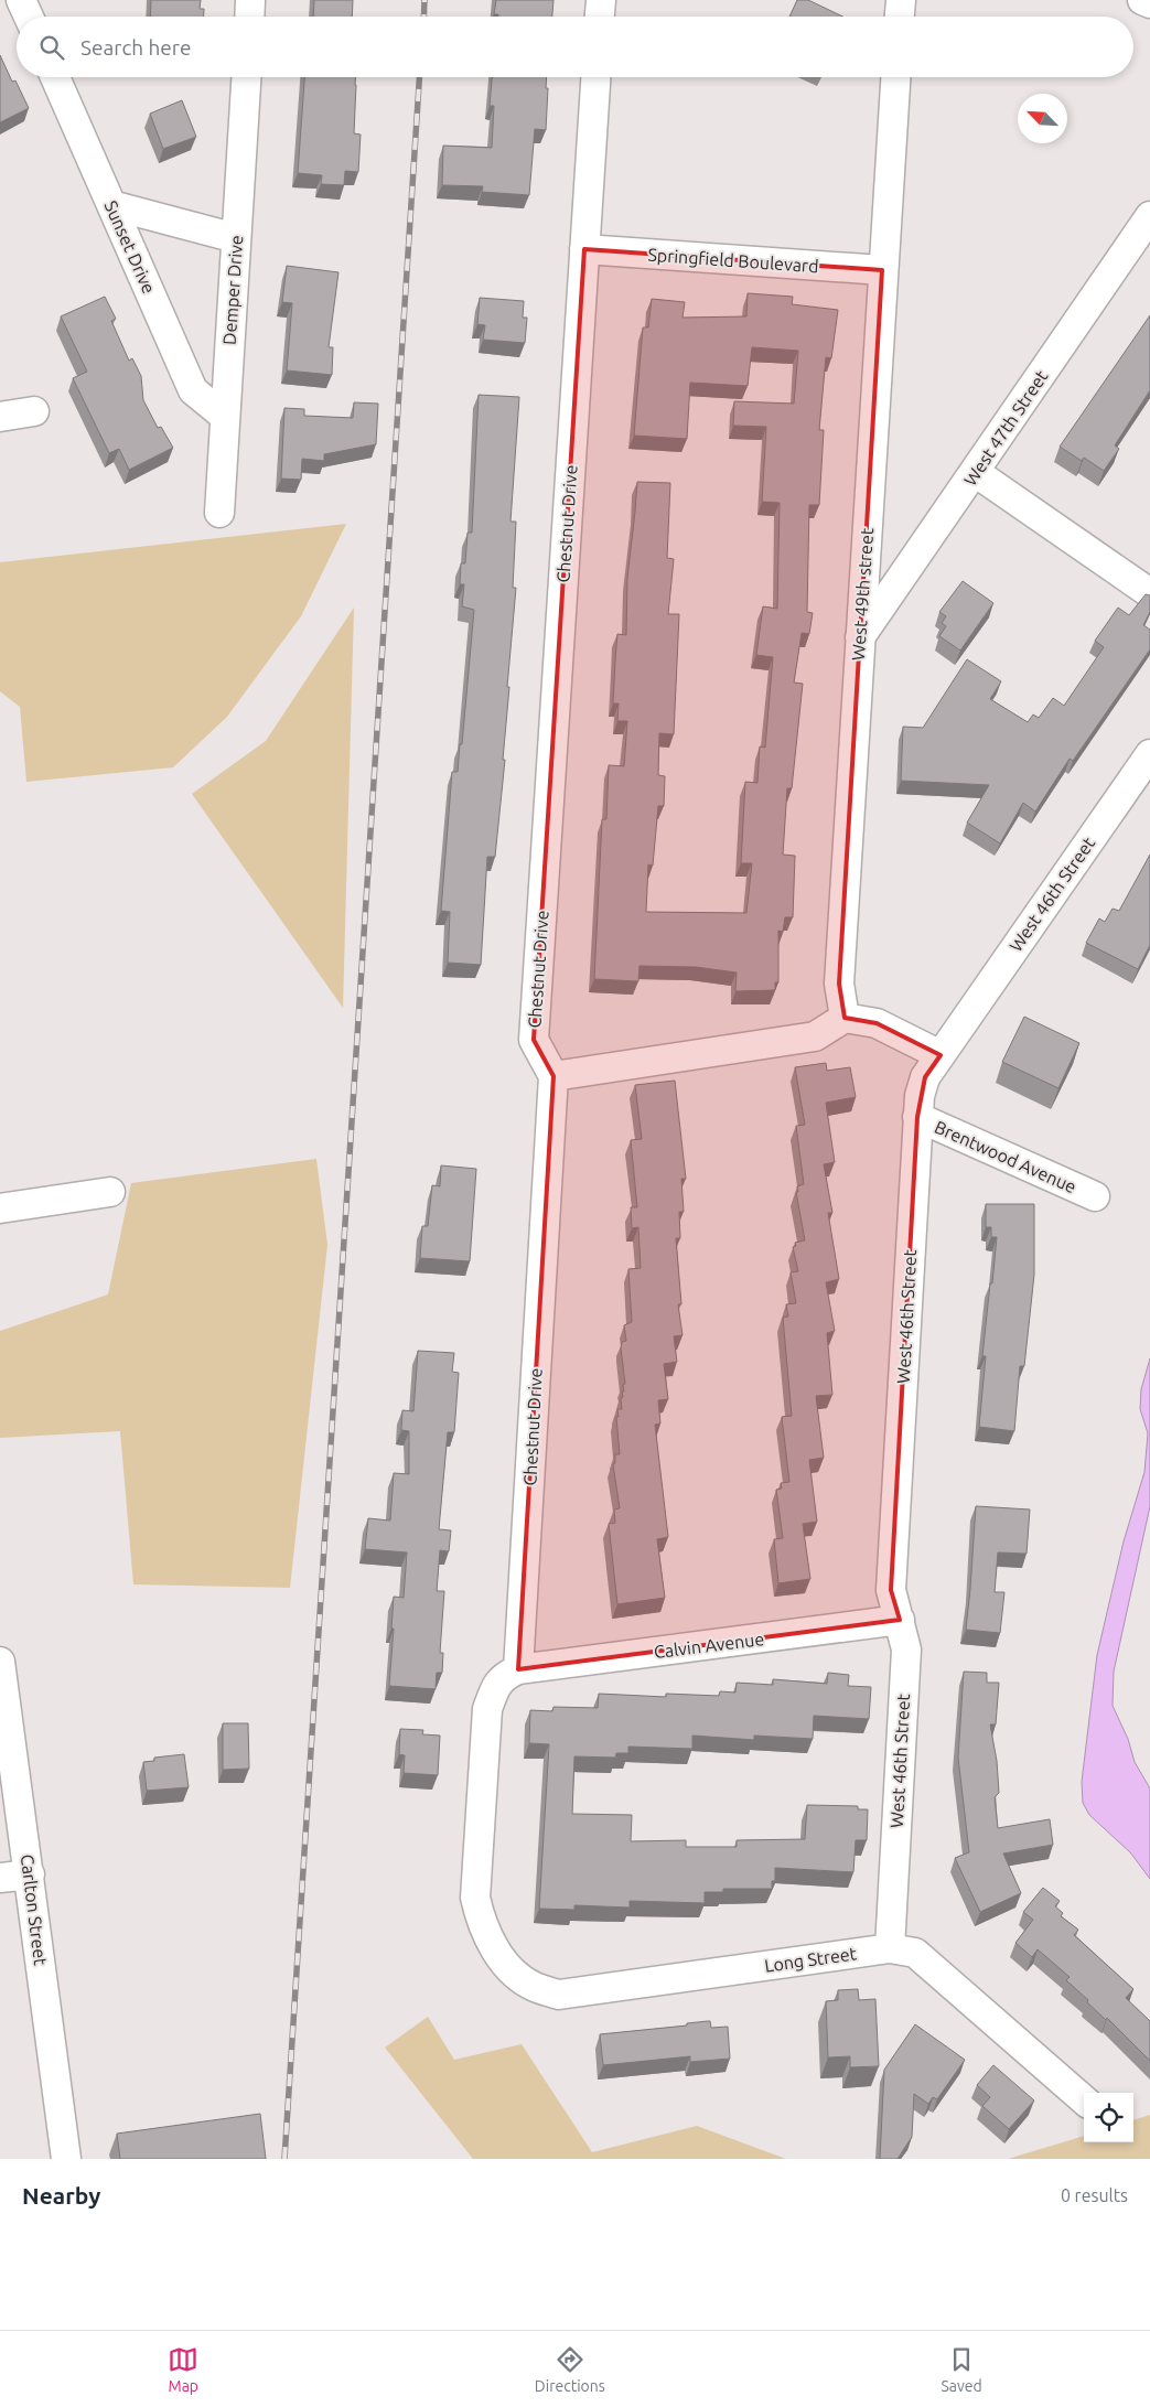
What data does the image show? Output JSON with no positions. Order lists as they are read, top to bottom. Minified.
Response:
{"streets":{"street":["Sunset Drive","Springfield Boulevard","Demper Drive","West 47th Street","Chestnut Drive","West 49th street","West 46th Street","Brentwood Avenue","Calvin Avenue","Carlton Street","Long Street"]},"crossings":[["Sunset Drive","Demper Drive"],["Springfield Boulevard","Chestnut Drive"],["Springfield Boulevard","West 49th street"],["West 47th Street","West 49th street"],["Chestnut Drive","Calvin Avenue"],["Chestnut Drive","Long Street"],["West 46th Street","Brentwood Avenue"],["West 46th Street","Calvin Avenue"],["West 46th Street","Long Street"],["Calvin Avenue","Long Street"]],"north":"top left","page":{"search":"Search here","heading":["Nearby","0 results"],"nav":["Map","Directions","Saved"]}}
